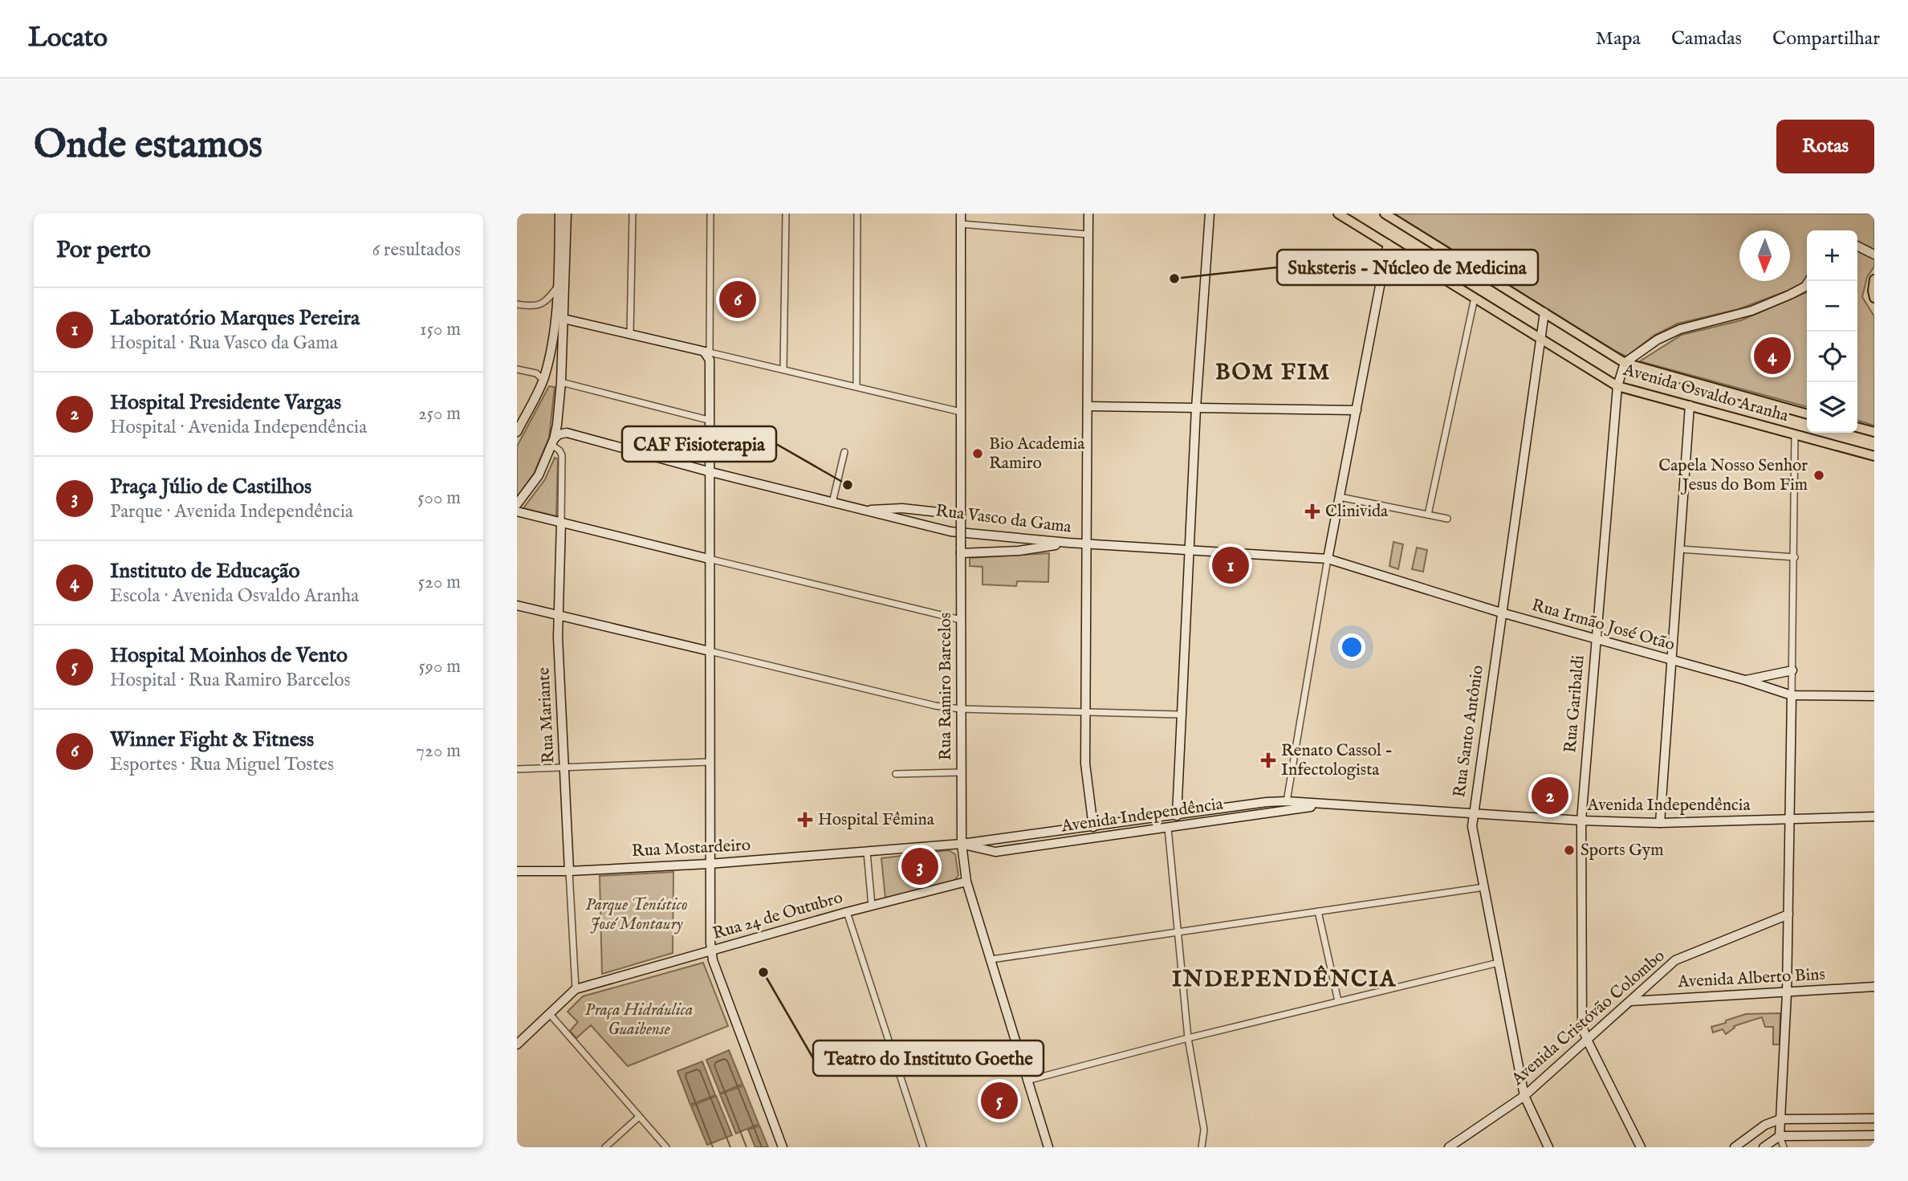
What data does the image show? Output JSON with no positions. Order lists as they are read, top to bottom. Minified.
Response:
{"streets":{"main road":["Avenida Osvaldo Aranha"],"street":["Rua Vasco da Gama","Rua Irmão José Otão","Rua Ramiro Barcelos","Rua Garibaldi","Rua Mariante","Rua Santo Antônio","Avenida Independência","Rua Mostardeiro","Rua 24 de Outubro","Avenida Alberto Bins","Avenida Cristóvão Colombo"]},"crossings":[["Avenida Osvaldo Aranha","Rua Garibaldi"],["Avenida Osvaldo Aranha","Rua Santo Antônio"],["Rua Vasco da Gama","Rua Irmão José Otão"],["Rua Vasco da Gama","Rua Mariante"],["Rua Irmão José Otão","Rua Garibaldi"],["Rua Irmão José Otão","Rua Santo Antônio"],["Rua Ramiro Barcelos","Avenida Independência"],["Rua Ramiro Barcelos","Rua 24 de Outubro"],["Rua Garibaldi","Avenida Independência"],["Rua Garibaldi","Avenida Cristóvão Colombo"],["Rua Mariante","Rua Mostardeiro"],["Rua Mariante","Rua 24 de Outubro"],["Rua Santo Antônio","Avenida Independência"],["Rua Santo Antônio","Avenida Cristóvão Colombo"],["Avenida Independência","Rua Mostardeiro"],["Avenida Alberto Bins","Avenida Cristóvão Colombo"]],"districts":["BOM FIM","INDEPENDÊNCIA"],"parks":["Parque Tenístico José Montaury","Praça Hidráulica Guaibense"],"places":{"other":["Suksteris - Núcleo de Medicina","Bio Academia Ramiro","Capela Nosso Senhor Jesus do Bom Fim","CAF Fisioterapia","Sports Gym","Teatro do Instituto Goethe"],"health":["Clinivida","Renato Cassol - Infectologista","Hospital Fêmina"]},"north":"bottom","page":{"header":"Locato","nav":["Mapa","Camadas","Compartilhar"],"buttons":"Rotas","title":"Onde estamos","heading":["Por perto","6 resultados"],"map_buttons":["+","−"],"pins":["6","4","1","2","3","5"],"list":[{"mark":"1","name":"Laboratório Marques Pereira","note":"Hospital · Rua Vasco da Gama","value":"150 m"},{"mark":"2","name":"Hospital Presidente Vargas","note":"Hospital · Avenida Independência","value":"250 m"},{"mark":"3","name":"Praça Júlio de Castilhos","note":"Parque · Avenida Independência","value":"500 m"},{"mark":"4","name":"Instituto de Educação","note":"Escola · Avenida Osvaldo Aranha","value":"520 m"},{"mark":"5","name":"Hospital Moinhos de Vento","note":"Hospital · Rua Ramiro Barcelos","value":"590 m"},{"mark":"6","name":"Winner Fight & Fitness","note":"Esportes · Rua Miguel Tostes","value":"720 m"}]}}
